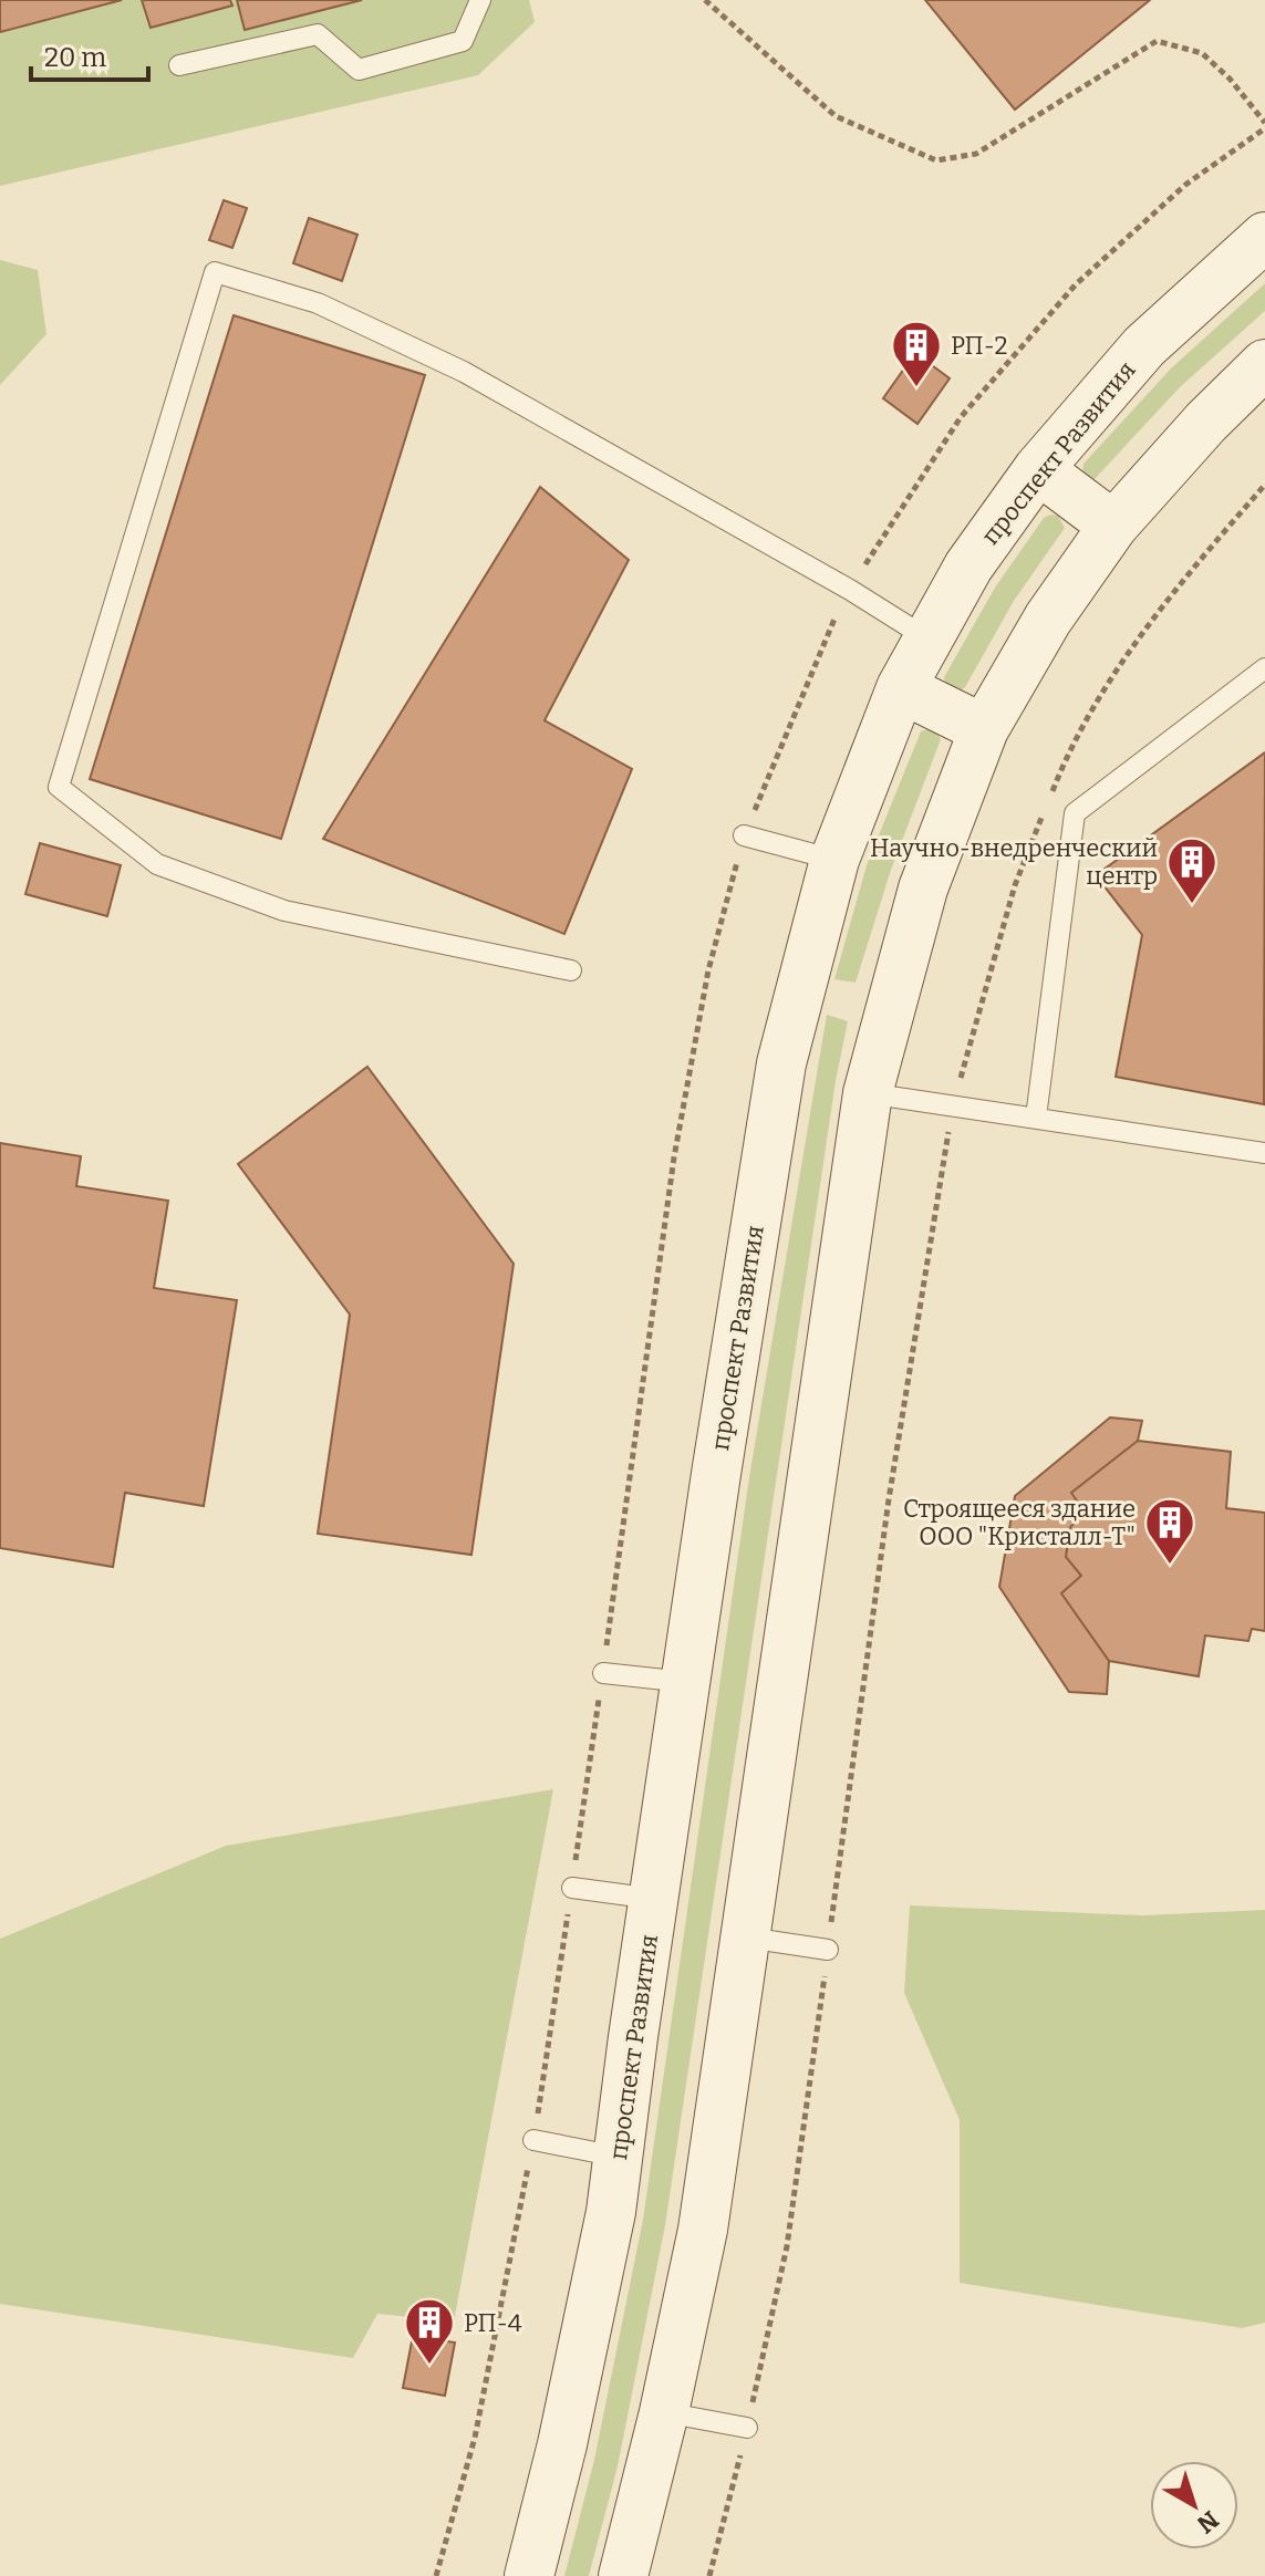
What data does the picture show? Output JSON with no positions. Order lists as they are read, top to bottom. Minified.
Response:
{"streets":{"street":["проспект Развития"]},"places":{"building":["РП-2","Научно-внедренческий центр","Строящееся здание ООО \"Кристалл-Т\"","РП-4"]},"scale_bar":"20 m","north":"bottom right"}
